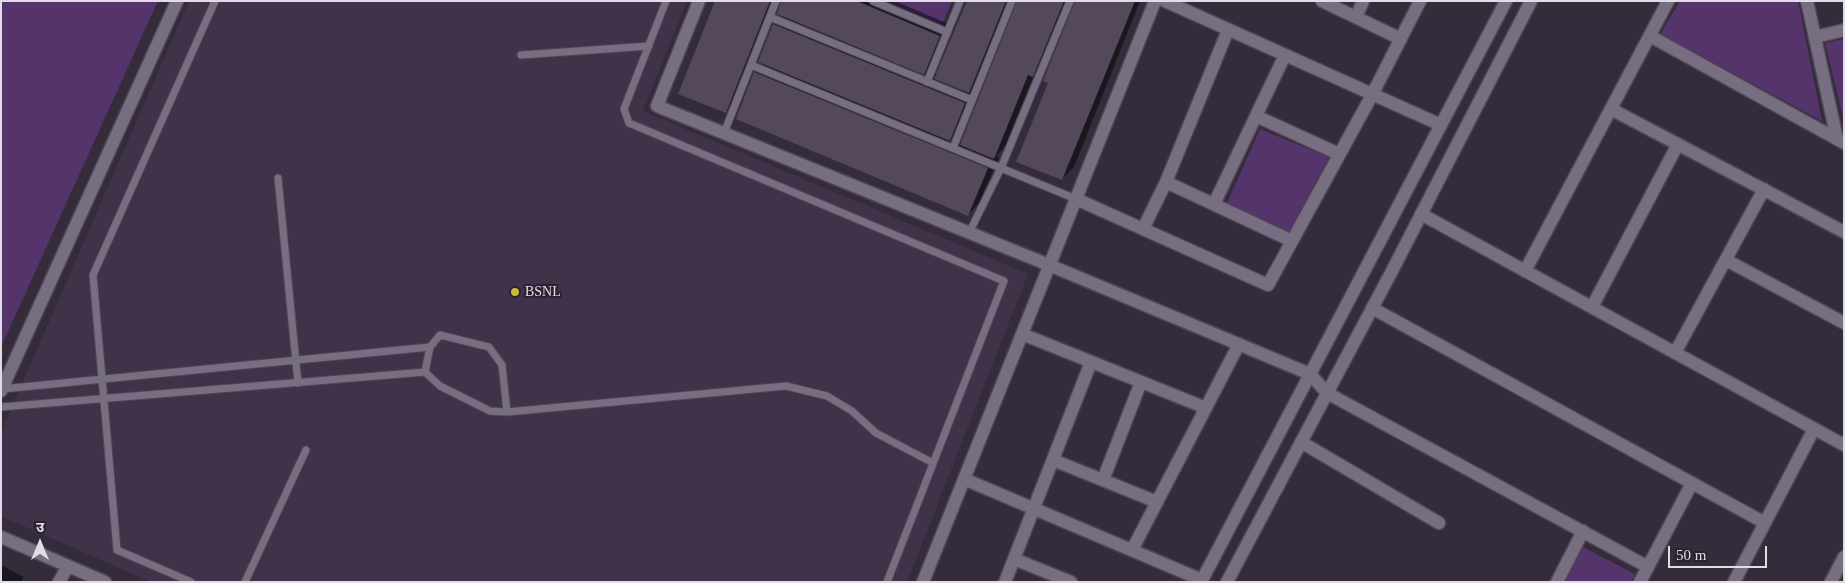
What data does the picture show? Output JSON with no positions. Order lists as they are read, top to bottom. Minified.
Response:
{"places":["BSNL"],"scale_bar":"50 m","north":"top"}
